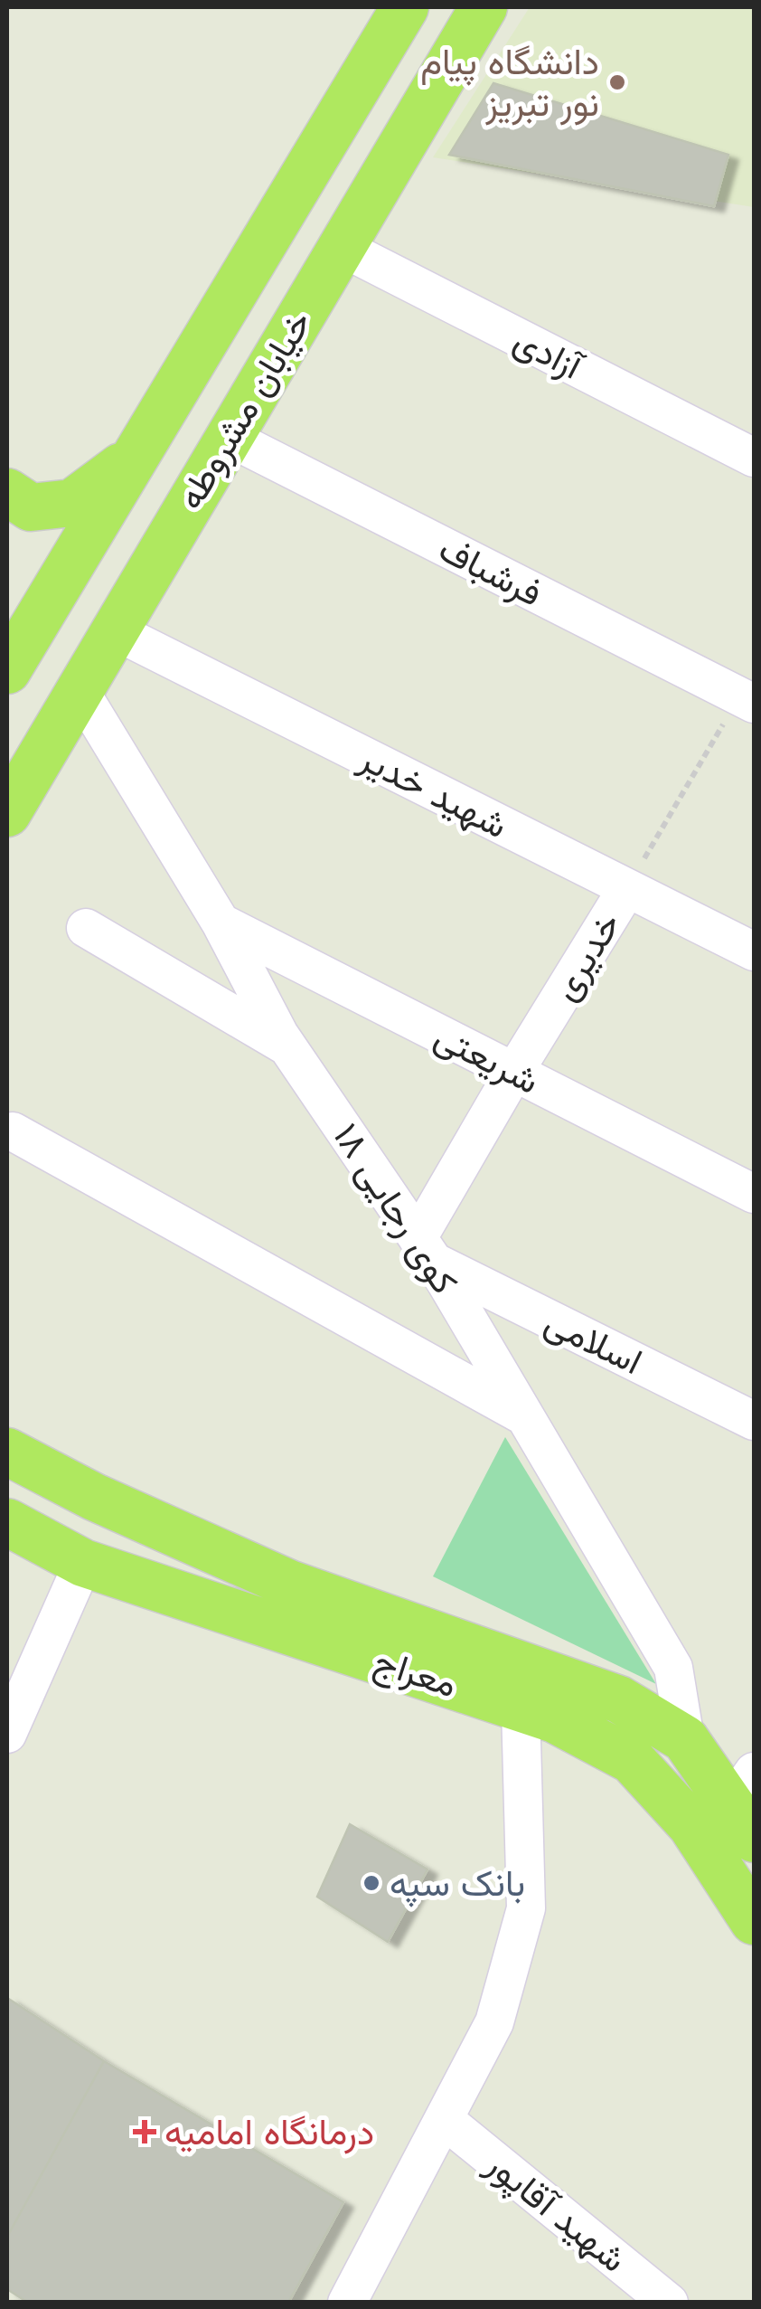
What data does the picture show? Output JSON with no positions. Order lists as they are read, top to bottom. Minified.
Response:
{"streets":{"main road":["خیابان مشروطه","معراج"],"street":["آزادی","فرشباف","شهید خدیر","خدیری","شریعتی","کوی رجایی ۱۸","اسلامی","شهید آقاپور"]},"crossings":[["آزادی","خیابان مشروطه"],["خیابان مشروطه","فرشباف"],["خیابان مشروطه","شهید خدیر"],["خیابان مشروطه","کوی رجایی ۱۸"],["فرشباف","خدیری"],["شهید خدیر","خدیری"],["خدیری","شریعتی"],["خدیری","کوی رجایی ۱۸"],["خدیری","اسلامی"],["شریعتی","کوی رجایی ۱۸"],["کوی رجایی ۱۸","اسلامی"],["کوی رجایی ۱۸","معراج"]],"places":{"other":["دانشگاه پیام نور تبریز","بانک سپه"],"health":["درمانگاه امامیه"]}}
